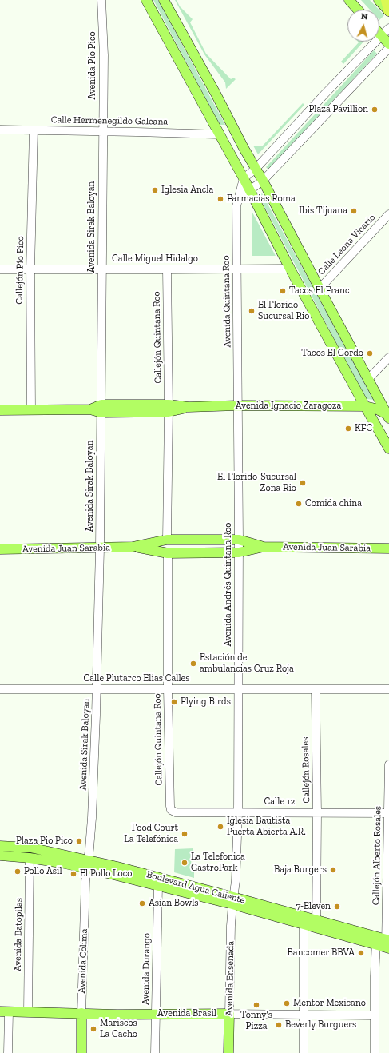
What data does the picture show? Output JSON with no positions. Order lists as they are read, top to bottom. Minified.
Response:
{"streets":{"main road":["Avenida Ignacio Zaragoza","Avenida Juan Sarabia","Boulevard Agua Caliente","Avenida Colima","Avenida Ensenada","Avenida Brasil"],"street":["Avenida Pio Pico","Calle Hermenegildo Galeana","Avenida Sirak Baloyan","Calle Leona Vicario","Calle Miguel Hidalgo","Callejón Pío Pico","Avenida Quintana Roo","Callejón Quintana Roo","Avenida Andrés Quintana Roo","Calle Plutarco Elias Calles","Callejón Rosales","Calle 12","Callejón Alberto Rosales","Avenida Batopilas","Avenida Durango"]},"crossings":[["Avenida Pio Pico","Calle Hermenegildo Galeana"],["Avenida Pio Pico","Avenida Sirak Baloyan"],["Calle Hermenegildo Galeana","Avenida Sirak Baloyan"],["Calle Hermenegildo Galeana","Callejón Pío Pico"],["Avenida Sirak Baloyan","Calle Miguel Hidalgo"],["Avenida Sirak Baloyan","Avenida Ignacio Zaragoza"],["Avenida Sirak Baloyan","Avenida Juan Sarabia"],["Avenida Sirak Baloyan","Calle Plutarco Elias Calles"],["Avenida Sirak Baloyan","Boulevard Agua Caliente"],["Avenida Sirak Baloyan","Avenida Colima"],["Calle Miguel Hidalgo","Callejón Pío Pico"],["Calle Miguel Hidalgo","Avenida Quintana Roo"],["Calle Miguel Hidalgo","Callejón Quintana Roo"],["Callejón Pío Pico","Avenida Ignacio Zaragoza"],["Avenida Quintana Roo","Avenida Ignacio Zaragoza"],["Avenida Quintana Roo","Avenida Andrés Quintana Roo"],["Callejón Quintana Roo","Avenida Ignacio Zaragoza"],["Callejón Quintana Roo","Avenida Juan Sarabia"],["Callejón Quintana Roo","Calle Plutarco Elias Calles"],["Callejón Quintana Roo","Calle 12"],["Avenida Ignacio Zaragoza","Avenida Andrés Quintana Roo"],["Avenida Juan Sarabia","Avenida Andrés Quintana Roo"],["Avenida Andrés Quintana Roo","Calle Plutarco Elias Calles"],["Avenida Andrés Quintana Roo","Calle 12"],["Avenida Andrés Quintana Roo","Boulevard Agua Caliente"],["Avenida Andrés Quintana Roo","Avenida Ensenada"],["Calle Plutarco Elias Calles","Callejón Rosales"],["Callejón Rosales","Calle 12"],["Callejón Rosales","Boulevard Agua Caliente"],["Calle 12","Callejón Alberto Rosales"],["Callejón Alberto Rosales","Boulevard Agua Caliente"],["Boulevard Agua Caliente","Avenida Batopilas"],["Boulevard Agua Caliente","Avenida Colima"],["Boulevard Agua Caliente","Avenida Durango"],["Boulevard Agua Caliente","Avenida Ensenada"],["Avenida Batopilas","Avenida Brasil"],["Avenida Colima","Avenida Brasil"],["Avenida Durango","Avenida Brasil"],["Avenida Ensenada","Avenida Brasil"]],"places":["Plaza Pavillion","Iglesia Ancla","Farmacias Roma","Ibis Tijuana","Tacos El Franc","El Florido Sucursal Rio","Tacos El Gordo","KFC","El Florido-Sucursal Zona Rio","Comida china","Estación de ambulancias Cruz Roja","Flying Birds","Iglesia Bautista Puerta Abierta A.R.","Food Court La Telefónica","Plaza Pio Pico","La Telefonica GastroPark","Baja Burgers","Pollo Asil","El Pollo Loco","Asian Bowls","7-Eleven","Bancomer BBVA","Mentor Mexicano","Tonny's Pizza","Beverly Burguers","Mariscos La Cacho"],"north":"top"}
